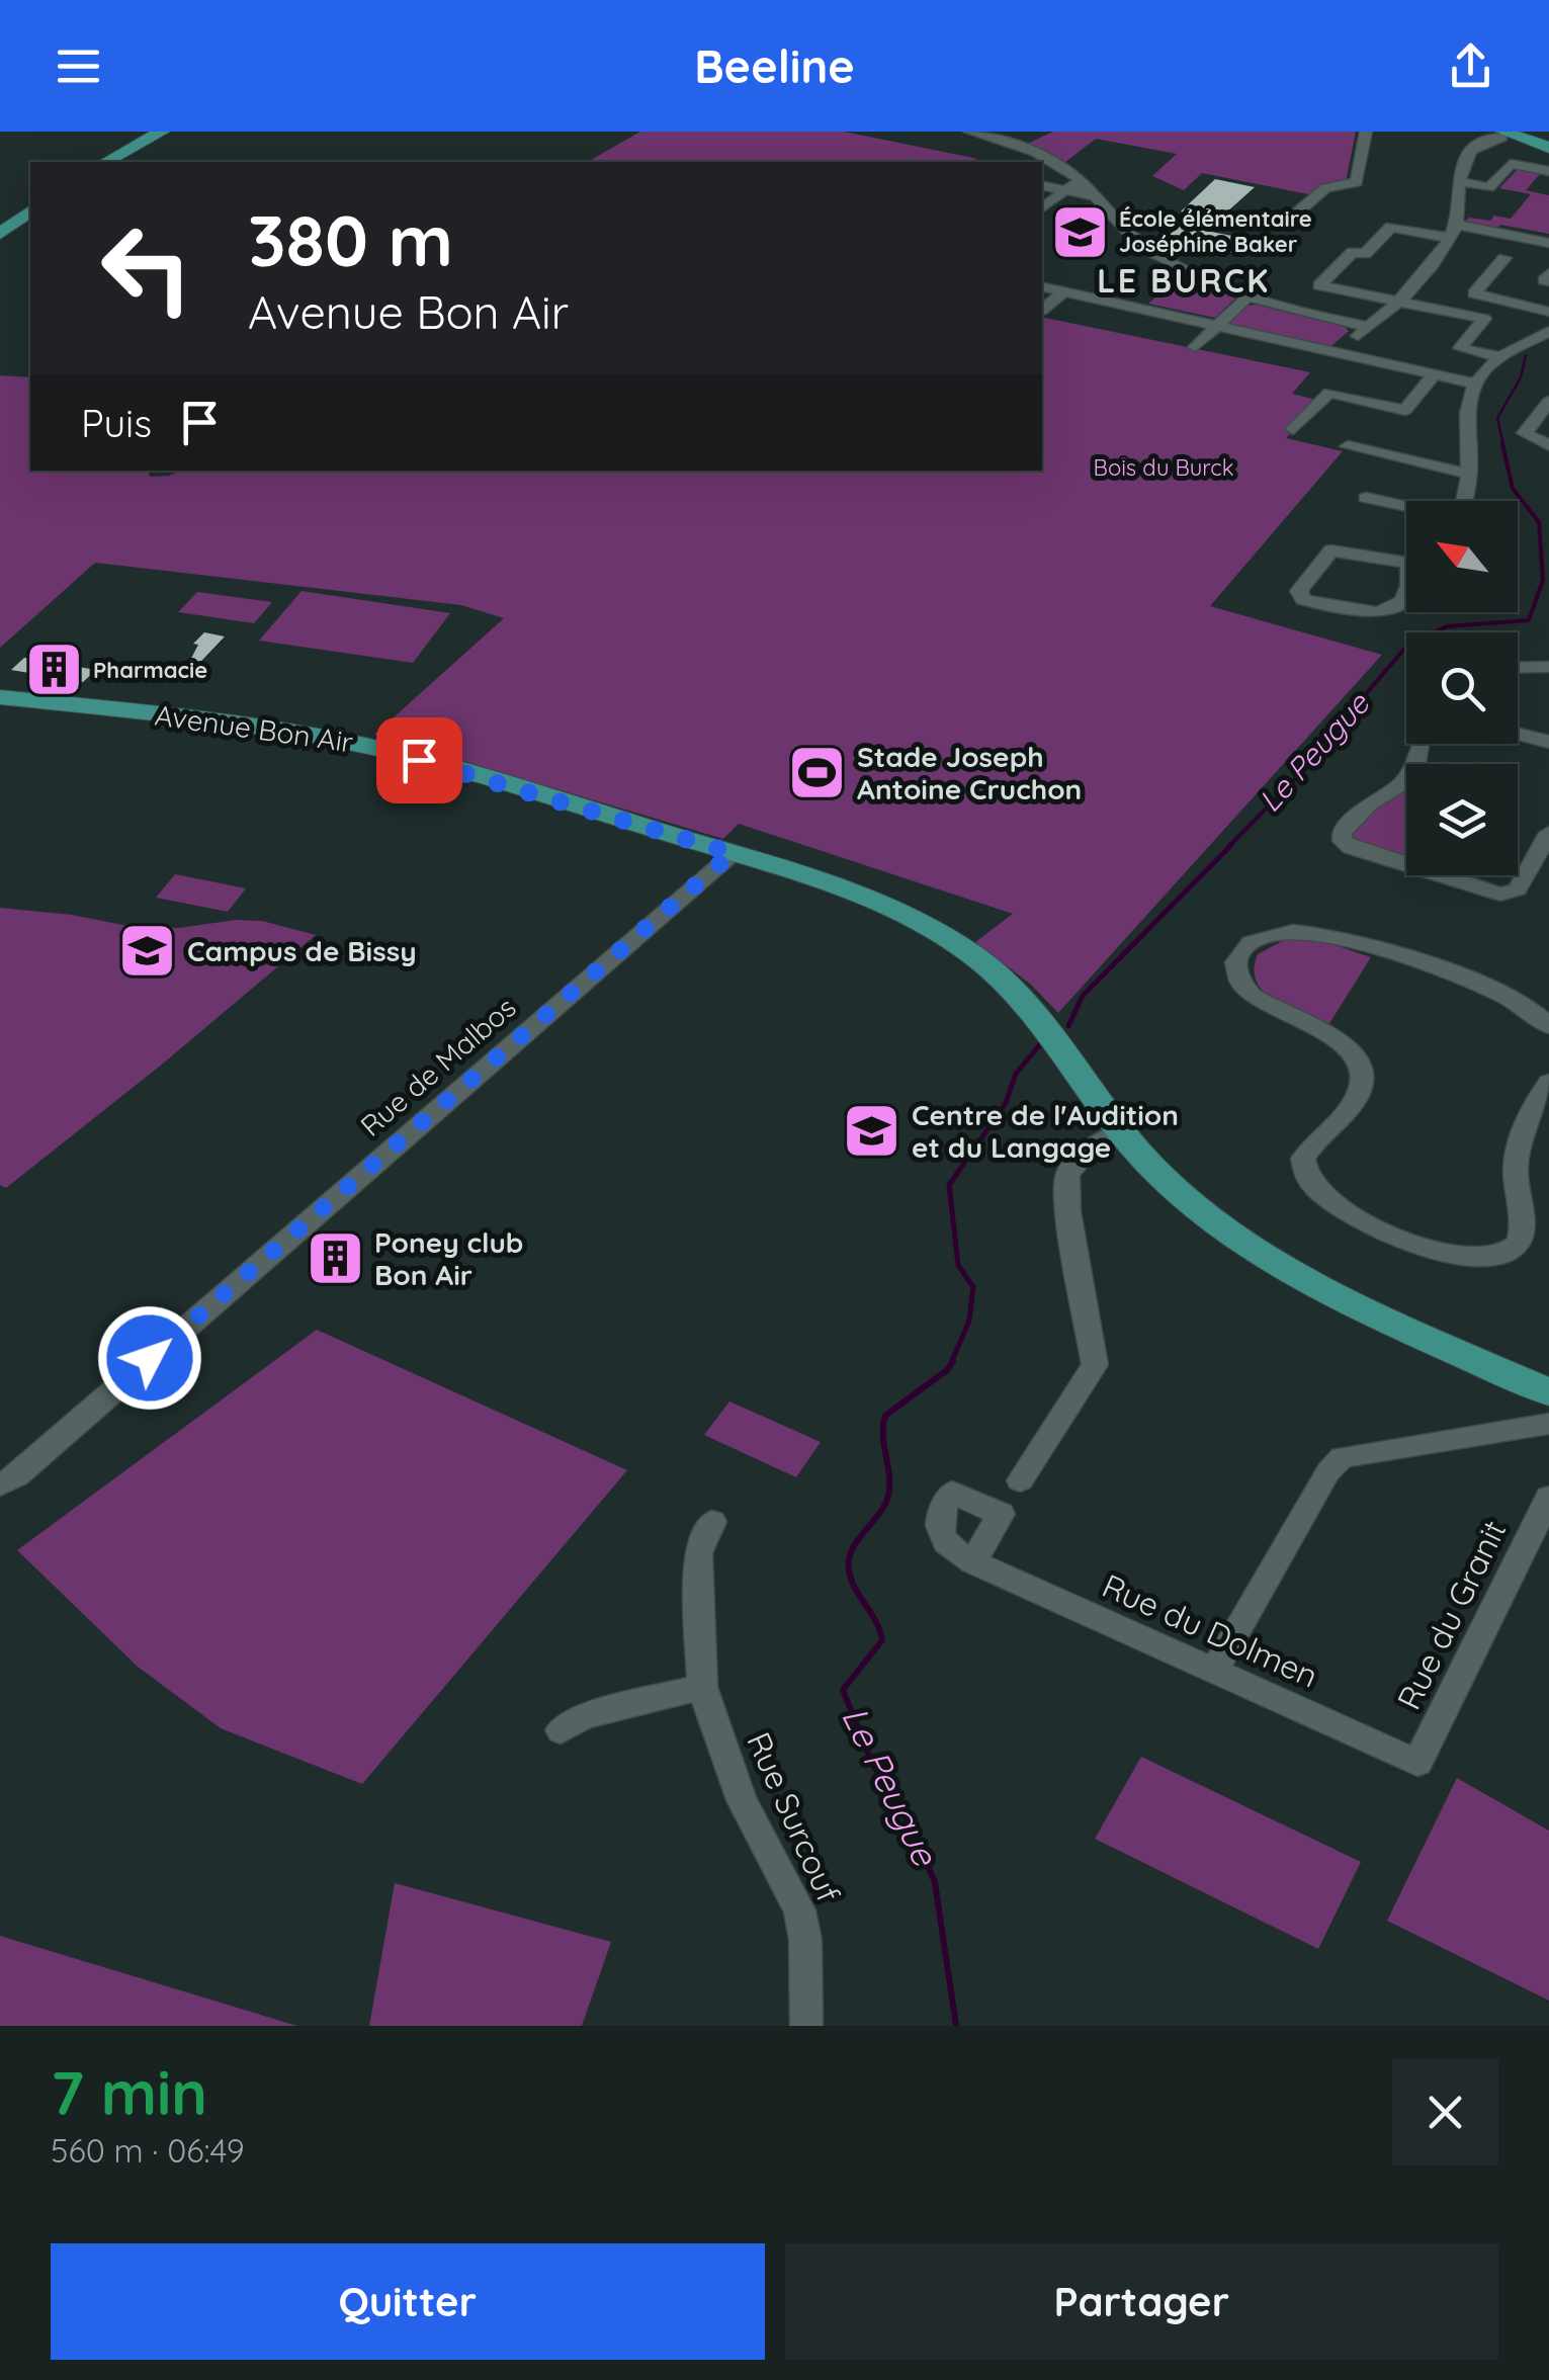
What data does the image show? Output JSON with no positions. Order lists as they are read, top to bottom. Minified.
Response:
{"streets":{"main road":["Avenue Bon Air"],"street":["Rue de Malbos","Rue du Granit","Rue du Dolmen","Rue Surcouf"]},"crossings":[["Avenue Bon Air","Rue de Malbos"],["Rue du Granit","Rue du Dolmen"]],"districts":["LE BURCK"],"water":["Le Peugue"],"parks":["Bois du Burck"],"places":{"school or university":["École élémentaire Joséphine Baker","Campus de Bissy","Centre de l'Audition et du Langage"],"building":["Pharmacie","Poney club Bon Air"],"sports":["Stade Joseph Antoine Cruchon"]},"north":"top left","page":{"header":"Beeline","turn":["380 m","Avenue Bon Air"],"then":"Puis","heading":["7 min","560 m · 06:49"],"buttons":["Quitter","Partager"]}}
